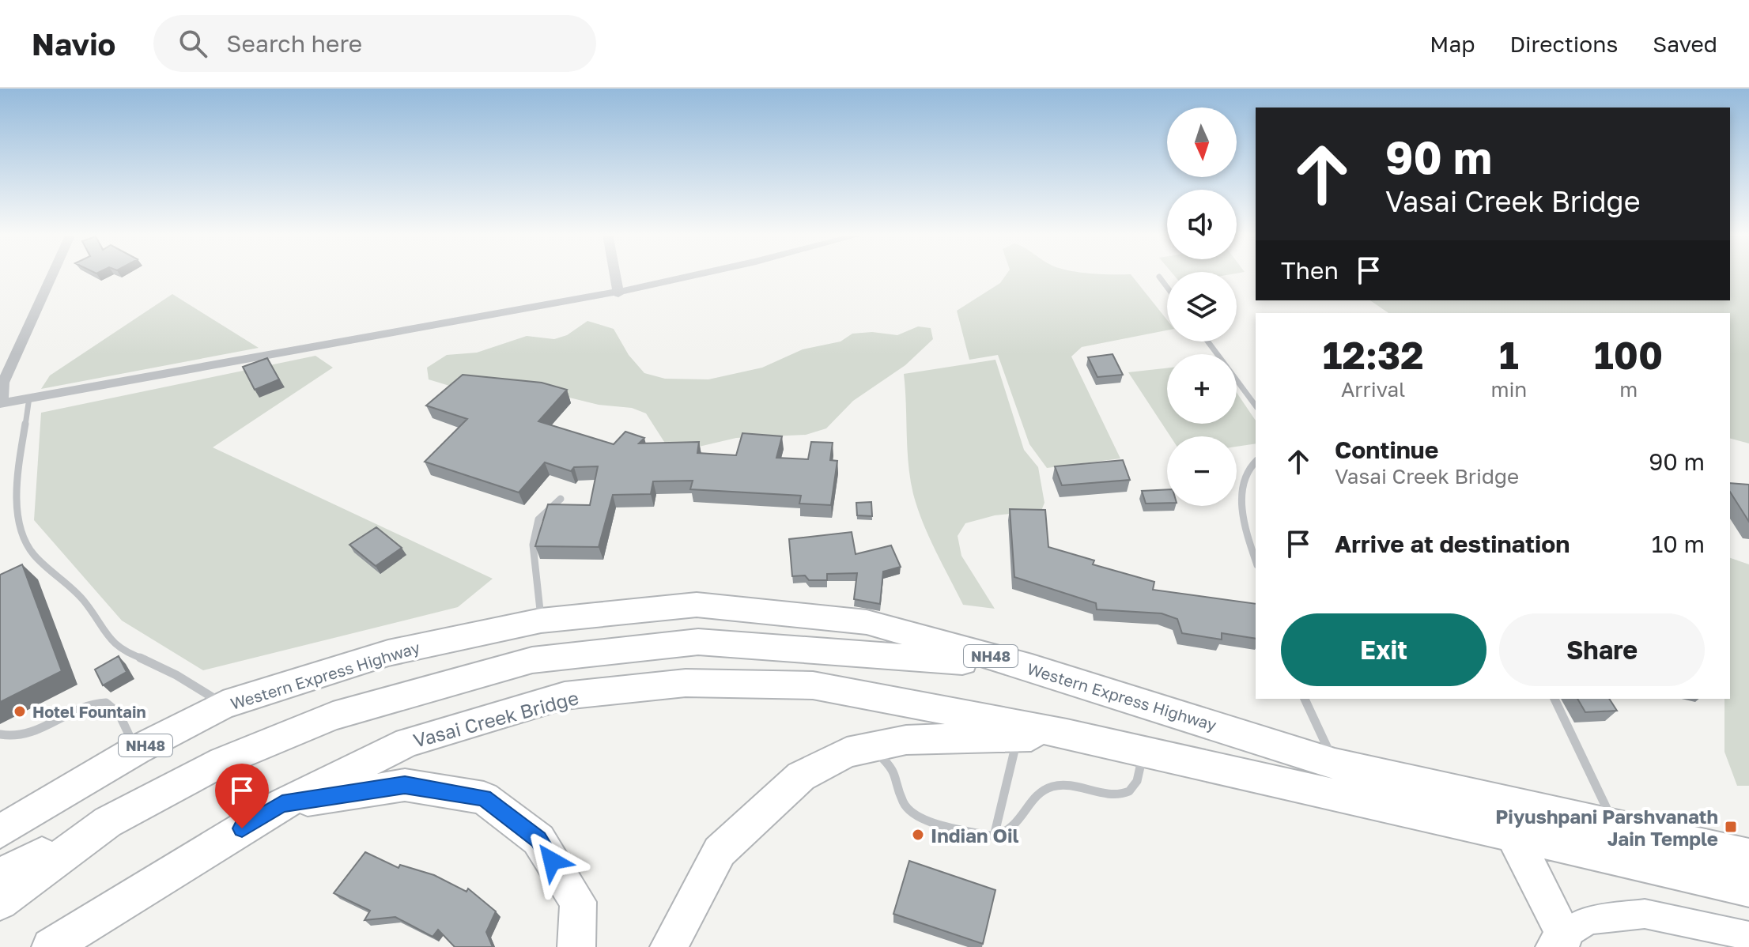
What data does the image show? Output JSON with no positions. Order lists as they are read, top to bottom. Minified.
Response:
{"streets":{"highway":["NH48","Western Express Highway","Vasai Creek Bridge"]},"places":{"other":["Hotel Fountain","Indian Oil"],"transit":["Piyushpani Parshvanath Jain Temple"]},"north":"bottom","page":{"header":"Navio","search":"Search here","nav":["Map","Directions","Saved"],"map_buttons":["+","−"],"turn":["90 m","Vasai Creek Bridge"],"then":"Then","eta":["12:32","Arrival","1","min","100","m"],"list":[{"name":"Continue","note":"Vasai Creek Bridge","value":"90 m"},{"name":"Arrive at destination","value":"10 m"}],"buttons":["Exit","Share"]}}
